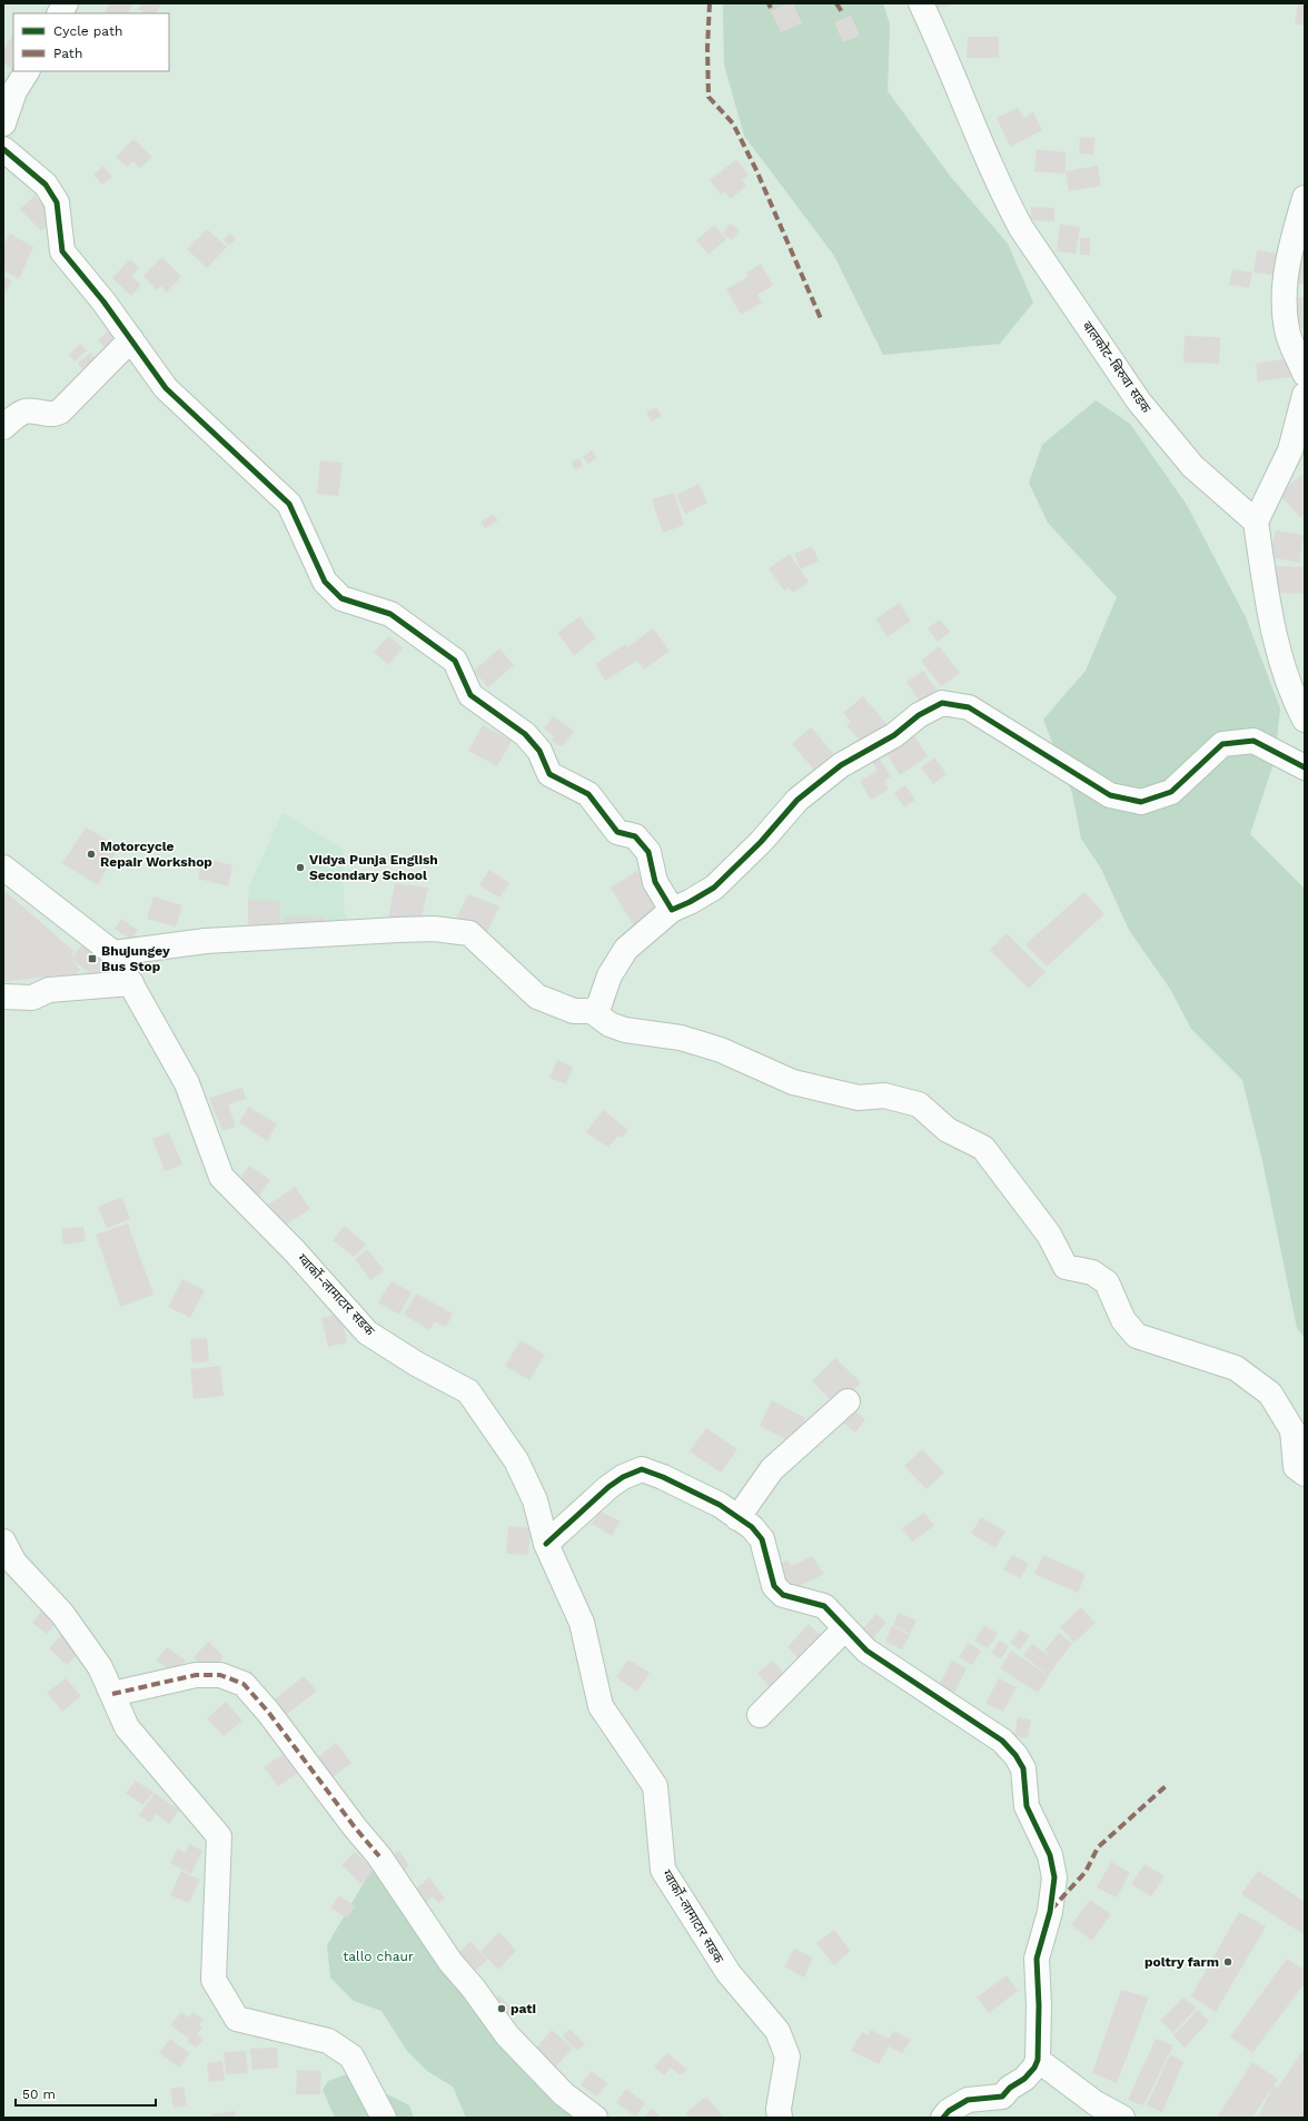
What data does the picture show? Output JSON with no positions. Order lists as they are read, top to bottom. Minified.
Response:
{"streets":{"street":["बालकोट-बिरुवा सडक","ग्वार्को-लामाटार सडक"]},"parks":["tallo chaur"],"places":{"other":["Motorcycle Repair Workshop","Vidya Punja English Secondary School","poltry farm","pati"],"transit":["Bhujungey Bus Stop"]},"legend":["Cycle path","Path"],"scale_bar":"50 m"}
